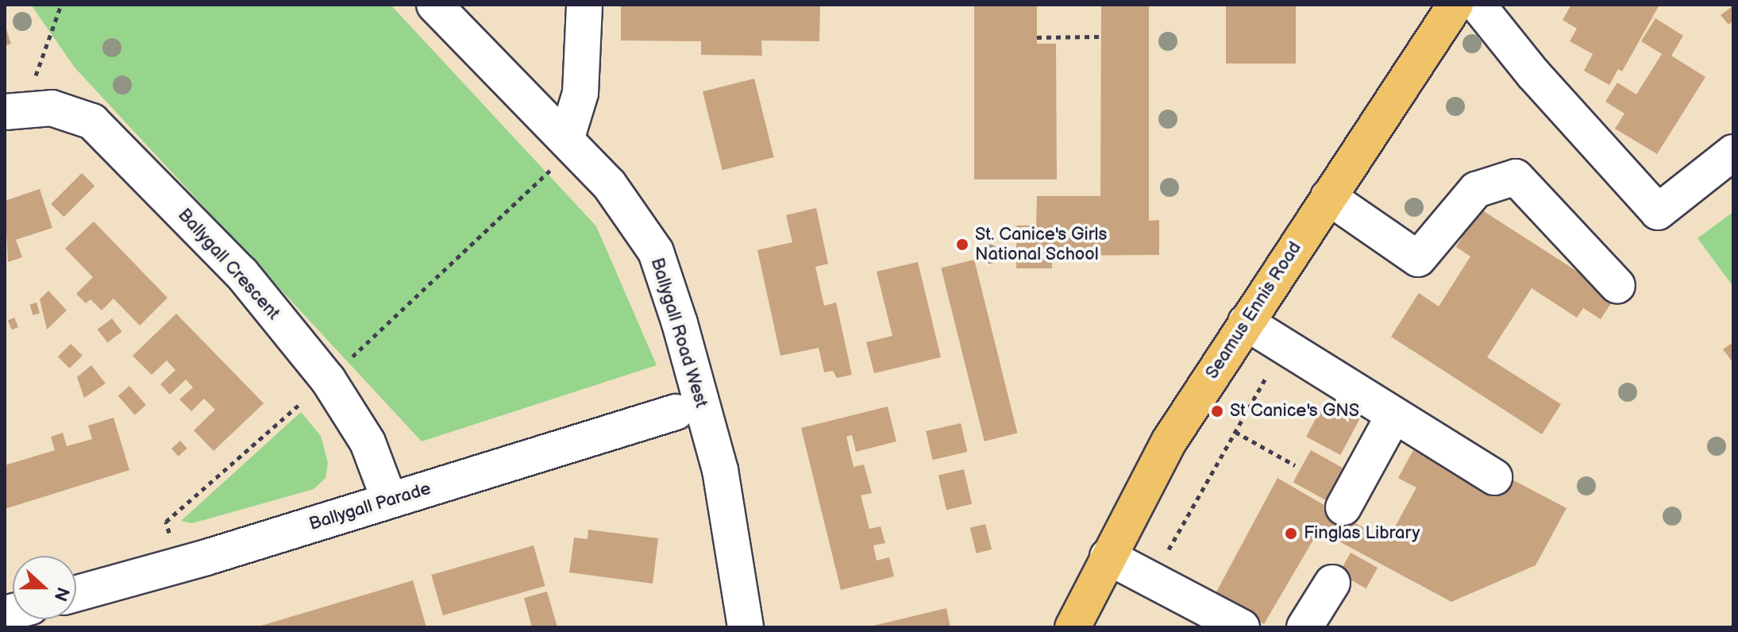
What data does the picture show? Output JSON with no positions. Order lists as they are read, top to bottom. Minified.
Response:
{"streets":{"main road":["Seamus Ennis Road"],"street":["Ballygall Crescent","Ballygall Road West","Ballygall Parade"]},"crossings":[["Ballygall Crescent","Ballygall Parade"]],"places":["St. Canice's Girls National School","St Canice's GNS","Finglas Library"],"north":"right"}
